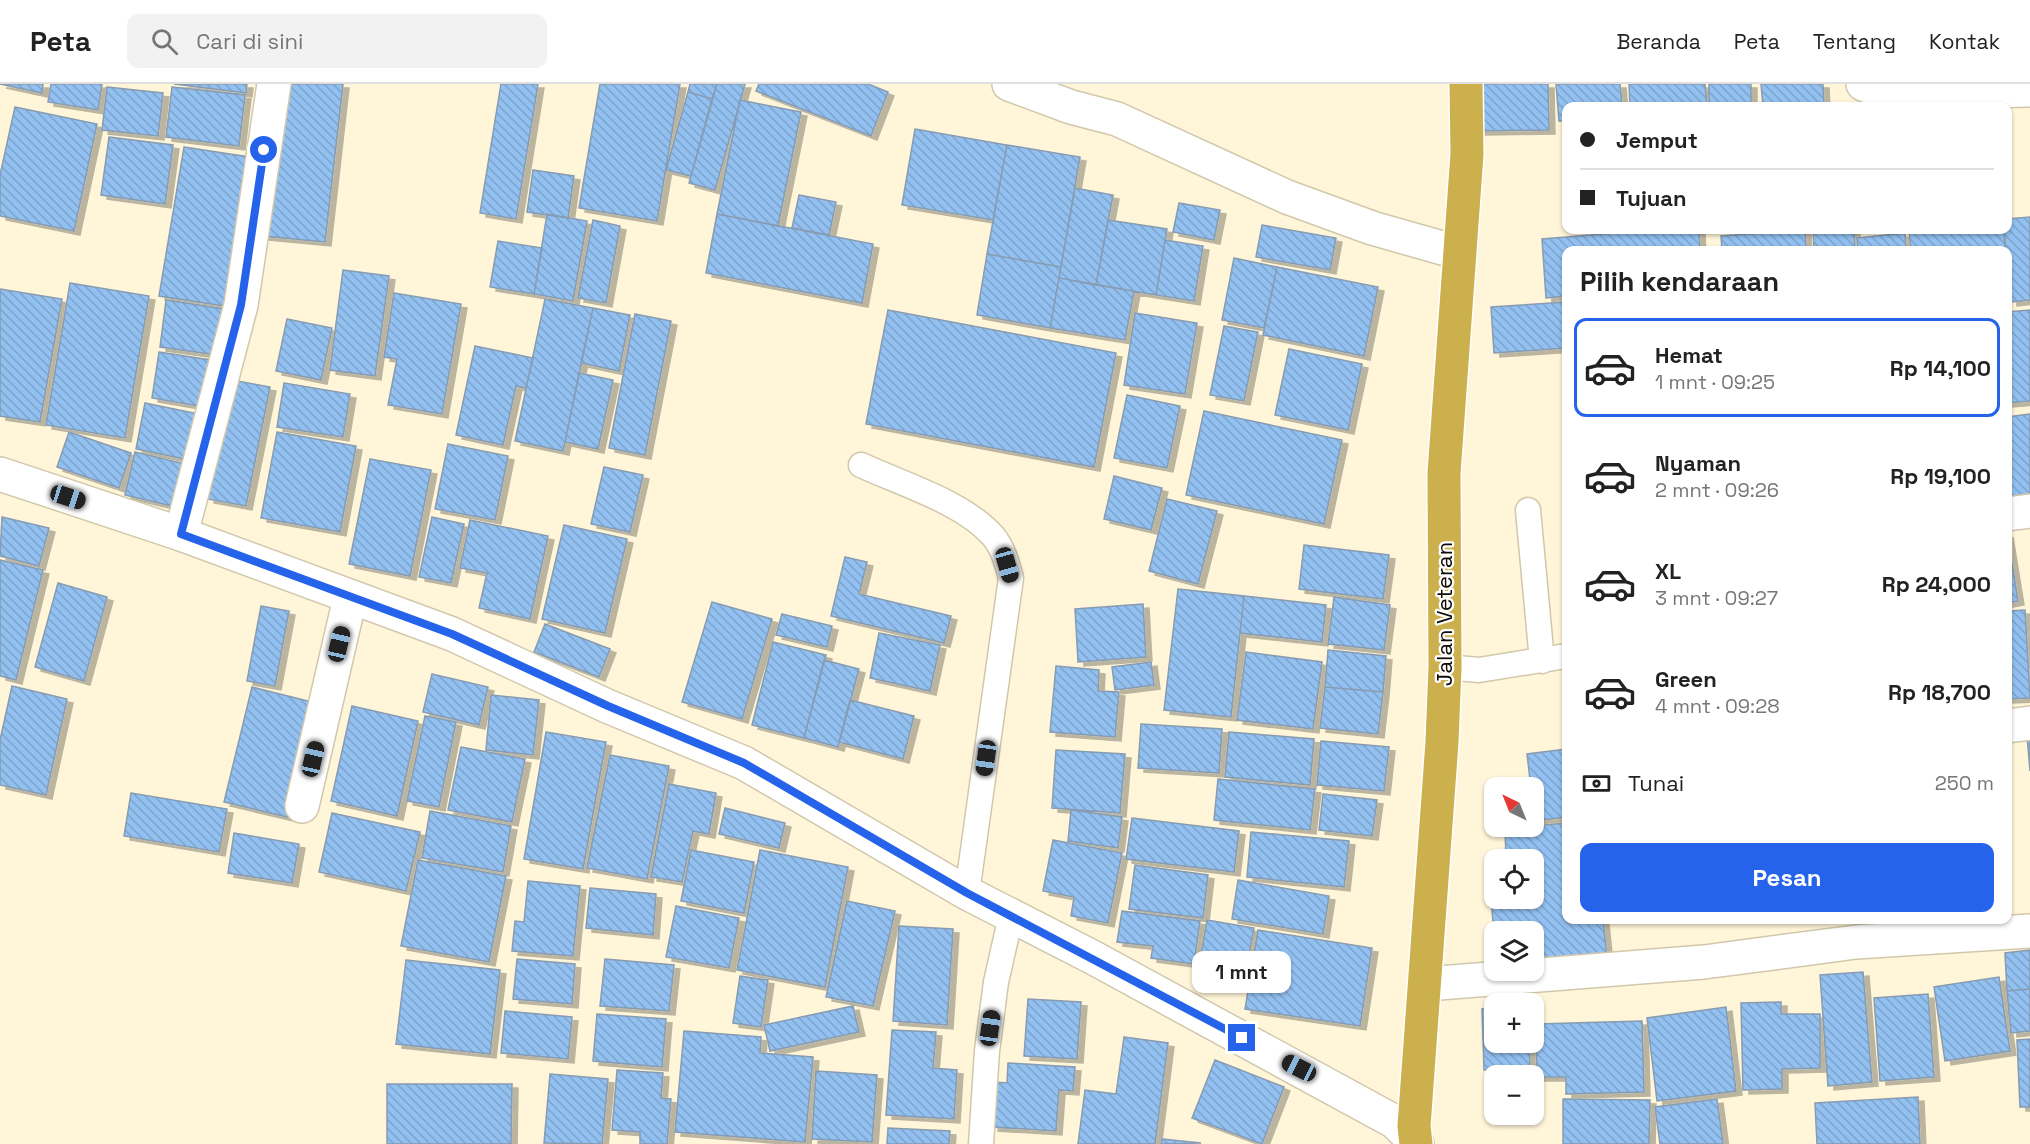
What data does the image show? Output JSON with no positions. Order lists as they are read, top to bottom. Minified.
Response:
{"streets":{"highway":["Jalan Veteran"]},"north":"top left","page":{"header":"Peta","search":"Cari di sini","nav":["Beranda","Peta","Tentang","Kontak"],"banner":["Jemput","Tujuan"],"heading":"Pilih kendaraan","list":[{"name":"Hemat","note":"1 mnt · 09:25","value":"Rp 14,100"},{"name":"Nyaman","note":"2 mnt · 09:26","value":"Rp 19,100"},{"name":"XL","note":"3 mnt · 09:27","value":"Rp 24,000"},{"name":"Green","note":"4 mnt · 09:28","value":"Rp 18,700"}],"pay":["Tunai","250 m"],"map_buttons":["+","−"],"buttons":"Pesan","bubble":"1 mnt"}}
